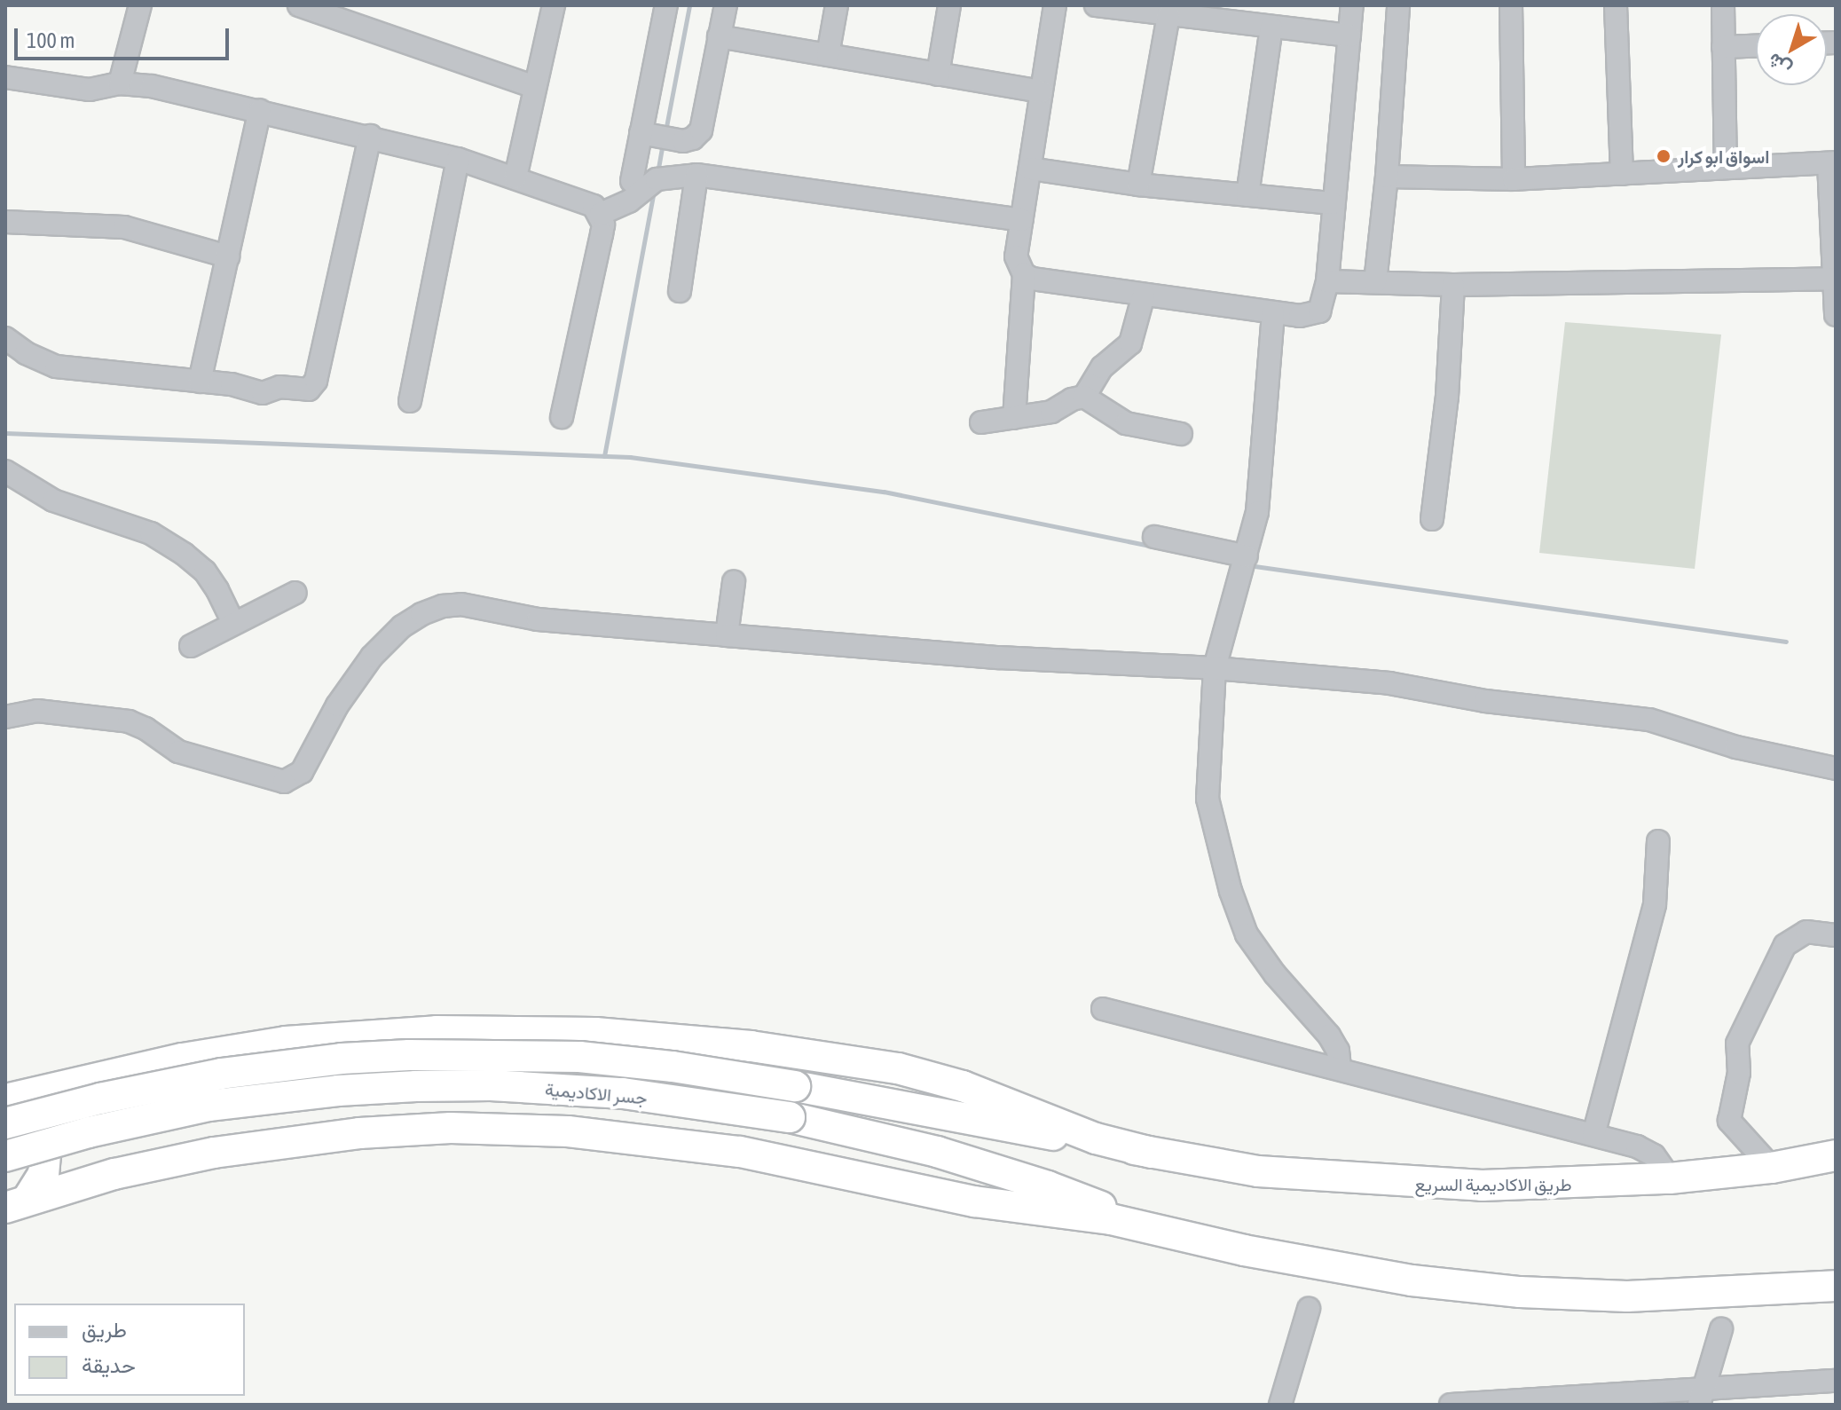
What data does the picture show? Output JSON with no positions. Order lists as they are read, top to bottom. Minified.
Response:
{"streets":{"highway":["جسر الاكاديمية","طريق الاكاديمية السريع"]},"crossings":[["جسر الاكاديمية","طريق الاكاديمية السريع"]],"places":["اسواق ابو كرار"],"legend":["طريق","حديقة"],"scale_bar":"100 m","north":"bottom left"}
